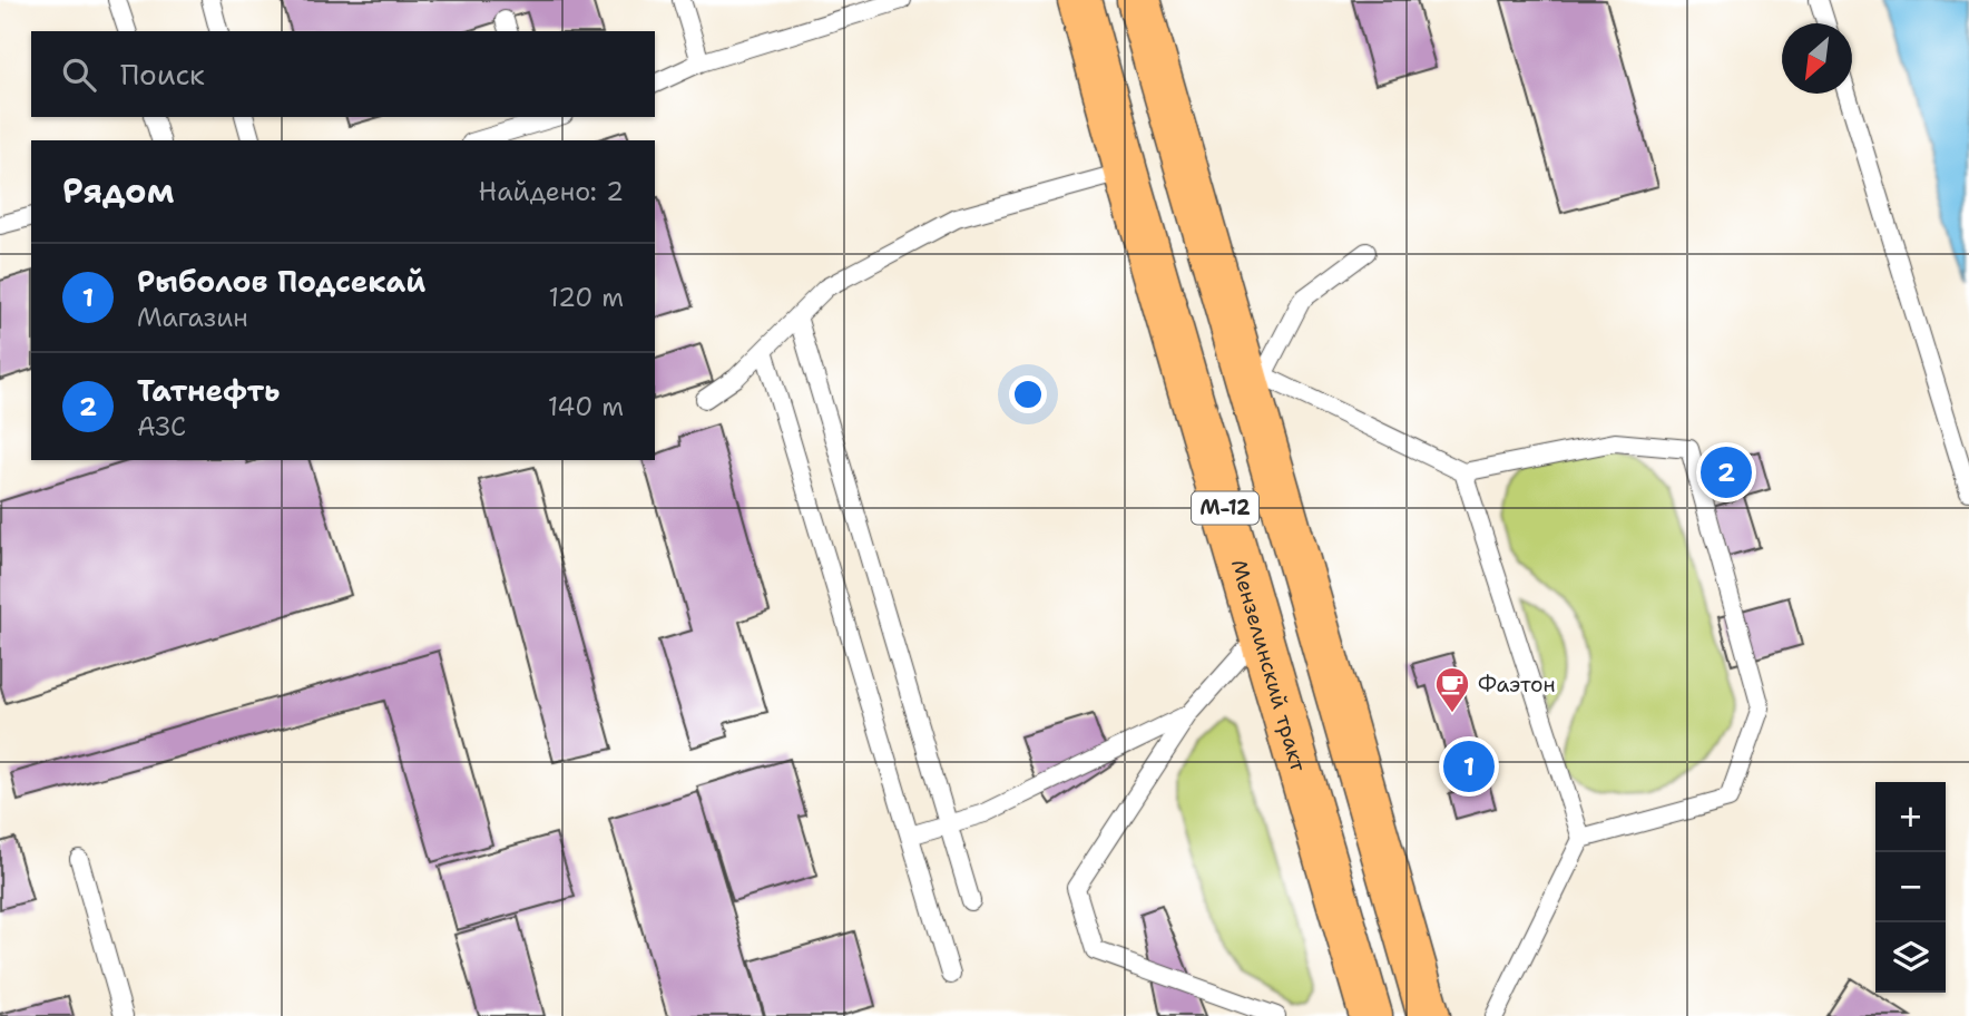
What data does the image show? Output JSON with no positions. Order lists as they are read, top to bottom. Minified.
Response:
{"streets":{"main road":["М-12","Мензелинский тракт"]},"places":{"cafe":["Фаэтон"]},"north":"bottom left","page":{"search":"Поиск","heading":["Рядом","Найдено: 2"],"list":[{"mark":"1","name":"Рыболов Подсекай","note":"Магазин","value":"120 m"},{"mark":"2","name":"Татнефть","note":"АЗС","value":"140 m"}],"pins":["2","1"],"map_buttons":["+","−"]}}
